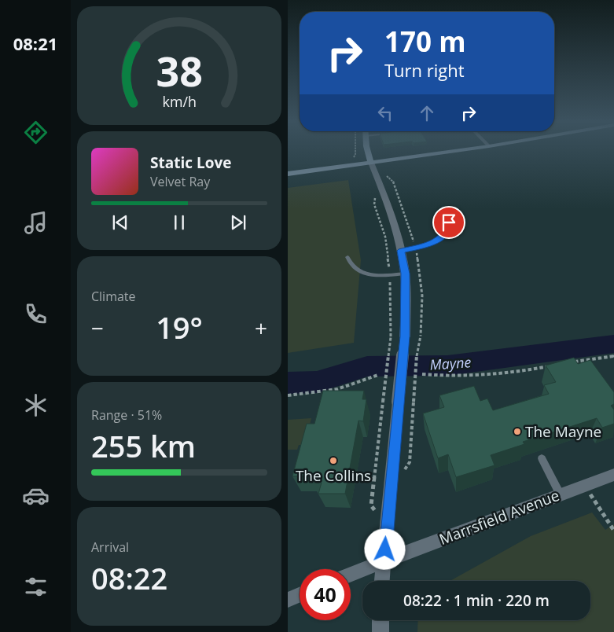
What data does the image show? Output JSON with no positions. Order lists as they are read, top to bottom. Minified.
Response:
{"streets":{"street":["Marrsfield Avenue"]},"water":["Mayne"],"places":["The Mayne","The Collins"],"page":{"tabs":"08:21","turn":["170 m","Turn right"],"song":["Static Love","Velvet Ray"],"tile":["Climate",["Range · 51%","255 km"],["Arrival","08:22"]],"heat":["−","19°","+"],"limit":"40","trip":"08:22 · 1 min · 220 m","gauge":["38","km/h"]}}
